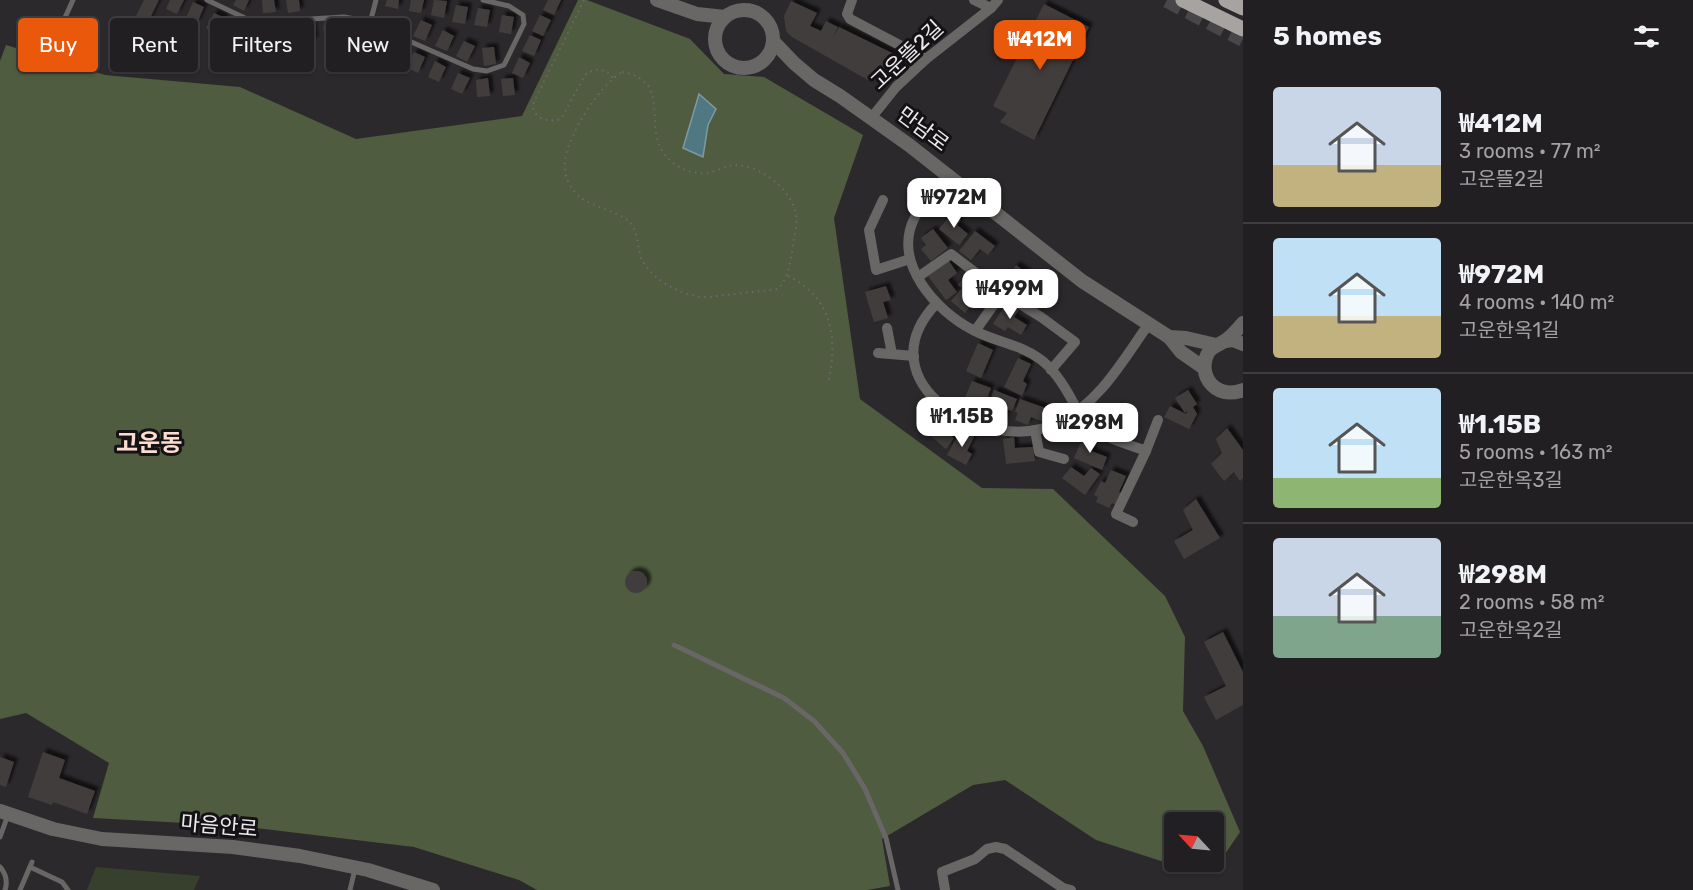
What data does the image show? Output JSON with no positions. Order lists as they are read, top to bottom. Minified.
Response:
{"streets":{"street":["고운뜰2길","만남로","마음안로"]},"crossings":[["고운뜰2길","만남로"]],"districts":["고운동"],"north":"top left","page":{"heading":"5 homes","chip":["Buy","Rent","Filters","New"],"price":["₩412M","₩972M","₩499M","₩1.15B","₩298M"],"list":[{"name":"₩412M","note":"3 rooms · 77 m² · 고운뜰2길"},{"name":"₩972M","note":"4 rooms · 140 m² · 고운한옥1길"},{"name":"₩1.15B","note":"5 rooms · 163 m² · 고운한옥3길"},{"name":"₩298M","note":"2 rooms · 58 m² · 고운한옥2길"}]}}
